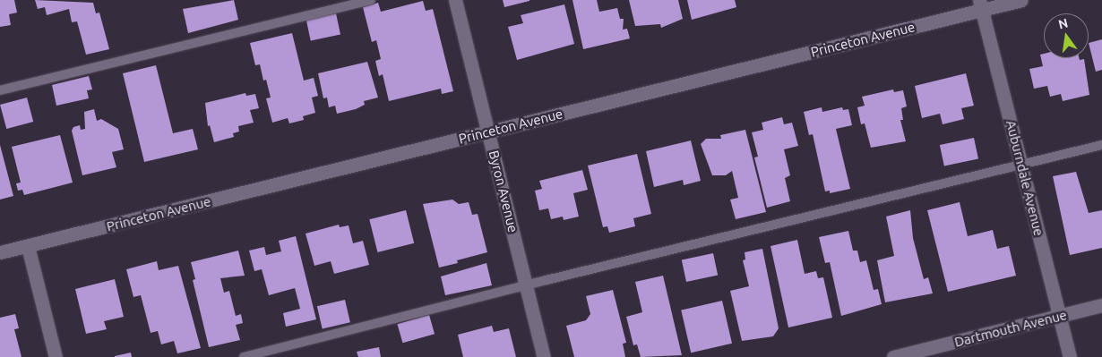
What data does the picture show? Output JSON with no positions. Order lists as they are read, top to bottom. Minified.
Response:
{"streets":{"street":["Princeton Avenue","Auburndale Avenue","Byron Avenue","Dartmouth Avenue"]},"crossings":[["Princeton Avenue","Auburndale Avenue"],["Princeton Avenue","Byron Avenue"],["Auburndale Avenue","Dartmouth Avenue"]],"north":"top"}
